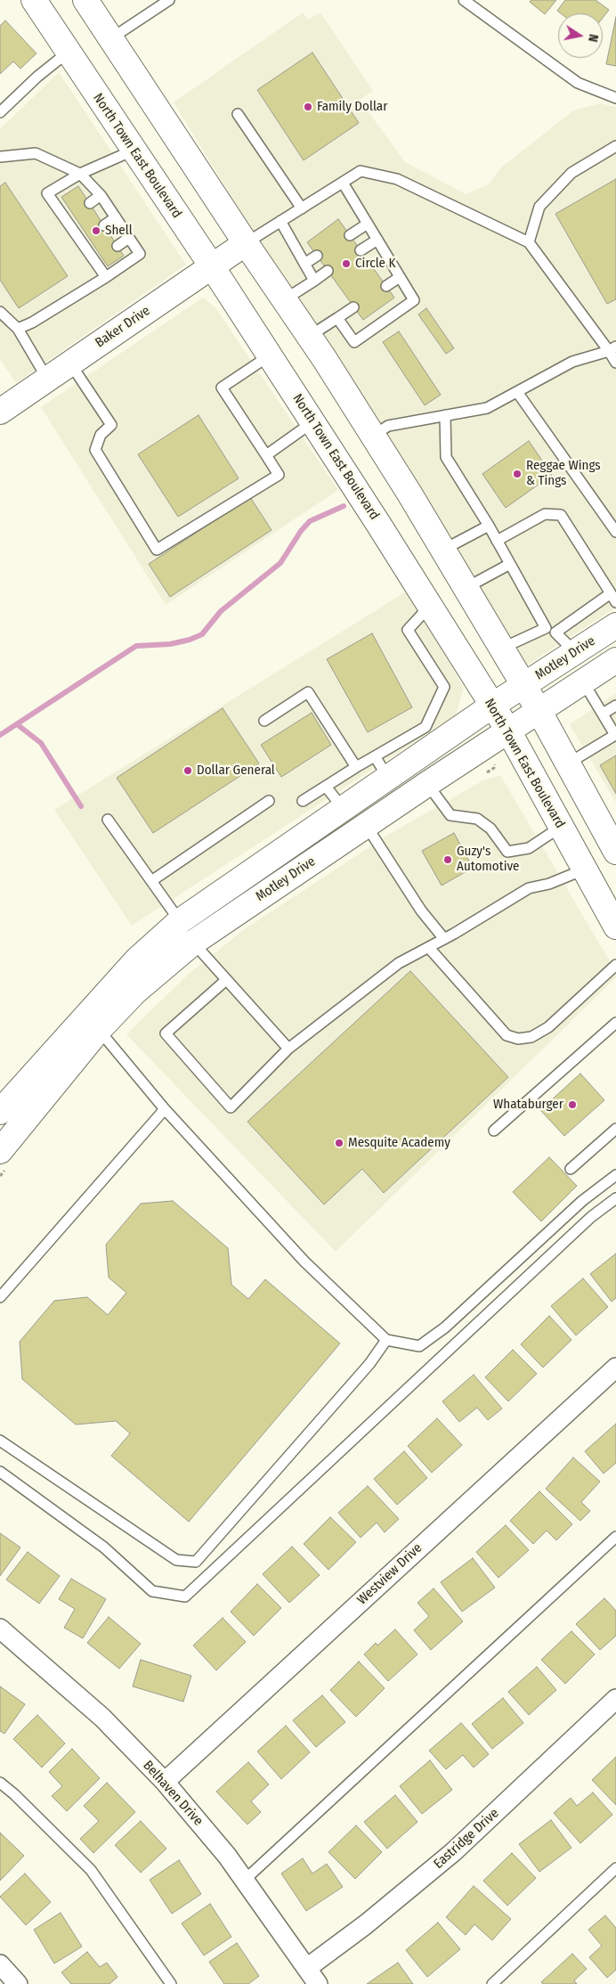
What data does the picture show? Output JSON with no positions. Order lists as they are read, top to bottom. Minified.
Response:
{"streets":{"main road":["North Town East Boulevard","Baker Drive","Motley Drive"],"street":["Westview Drive","Belhaven Drive","Eastridge Drive"]},"crossings":[["North Town East Boulevard","Baker Drive"],["North Town East Boulevard","Motley Drive"],["Westview Drive","Belhaven Drive"],["Belhaven Drive","Eastridge Drive"]],"places":["Family Dollar","Shell","Circle K","Reggae Wings & Tings","Dollar General","Guzy's Automotive","Whataburger","Mesquite Academy"],"north":"right"}
